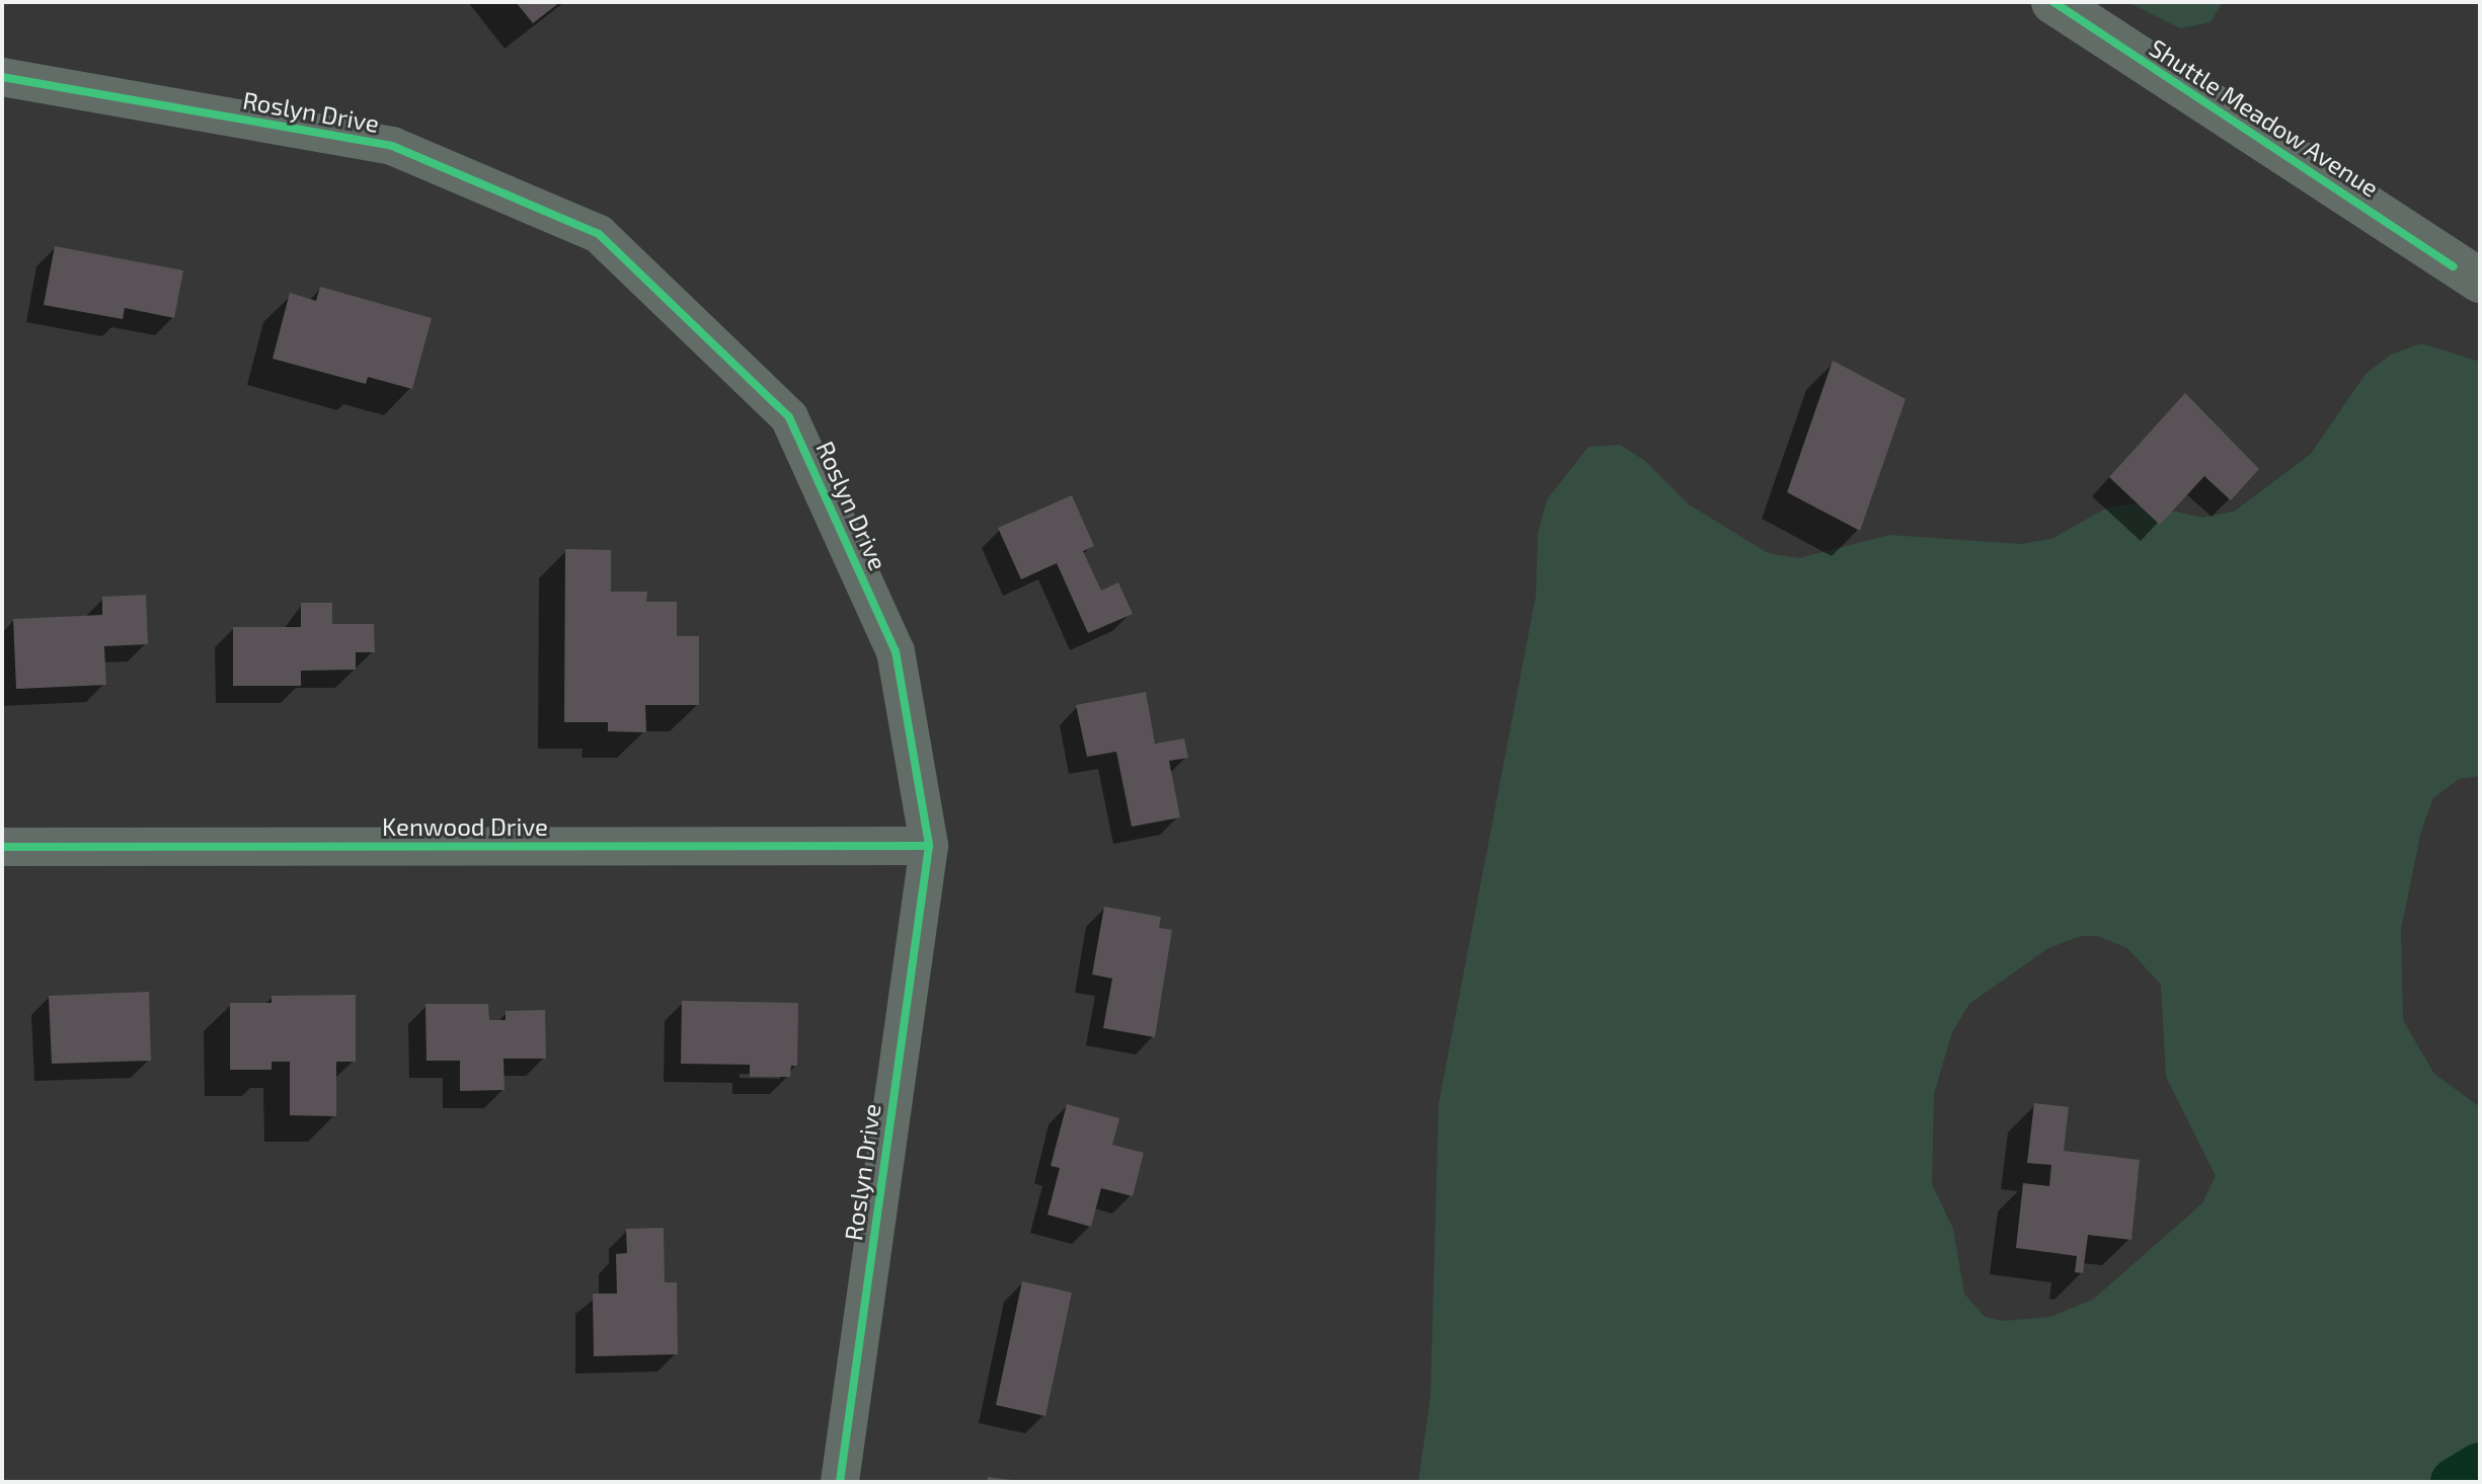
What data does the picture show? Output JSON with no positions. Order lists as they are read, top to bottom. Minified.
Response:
{"streets":{"street":["Roslyn Drive","Shuttle Meadow Avenue","Kenwood Drive"]},"crossings":[["Roslyn Drive","Kenwood Drive"]]}
